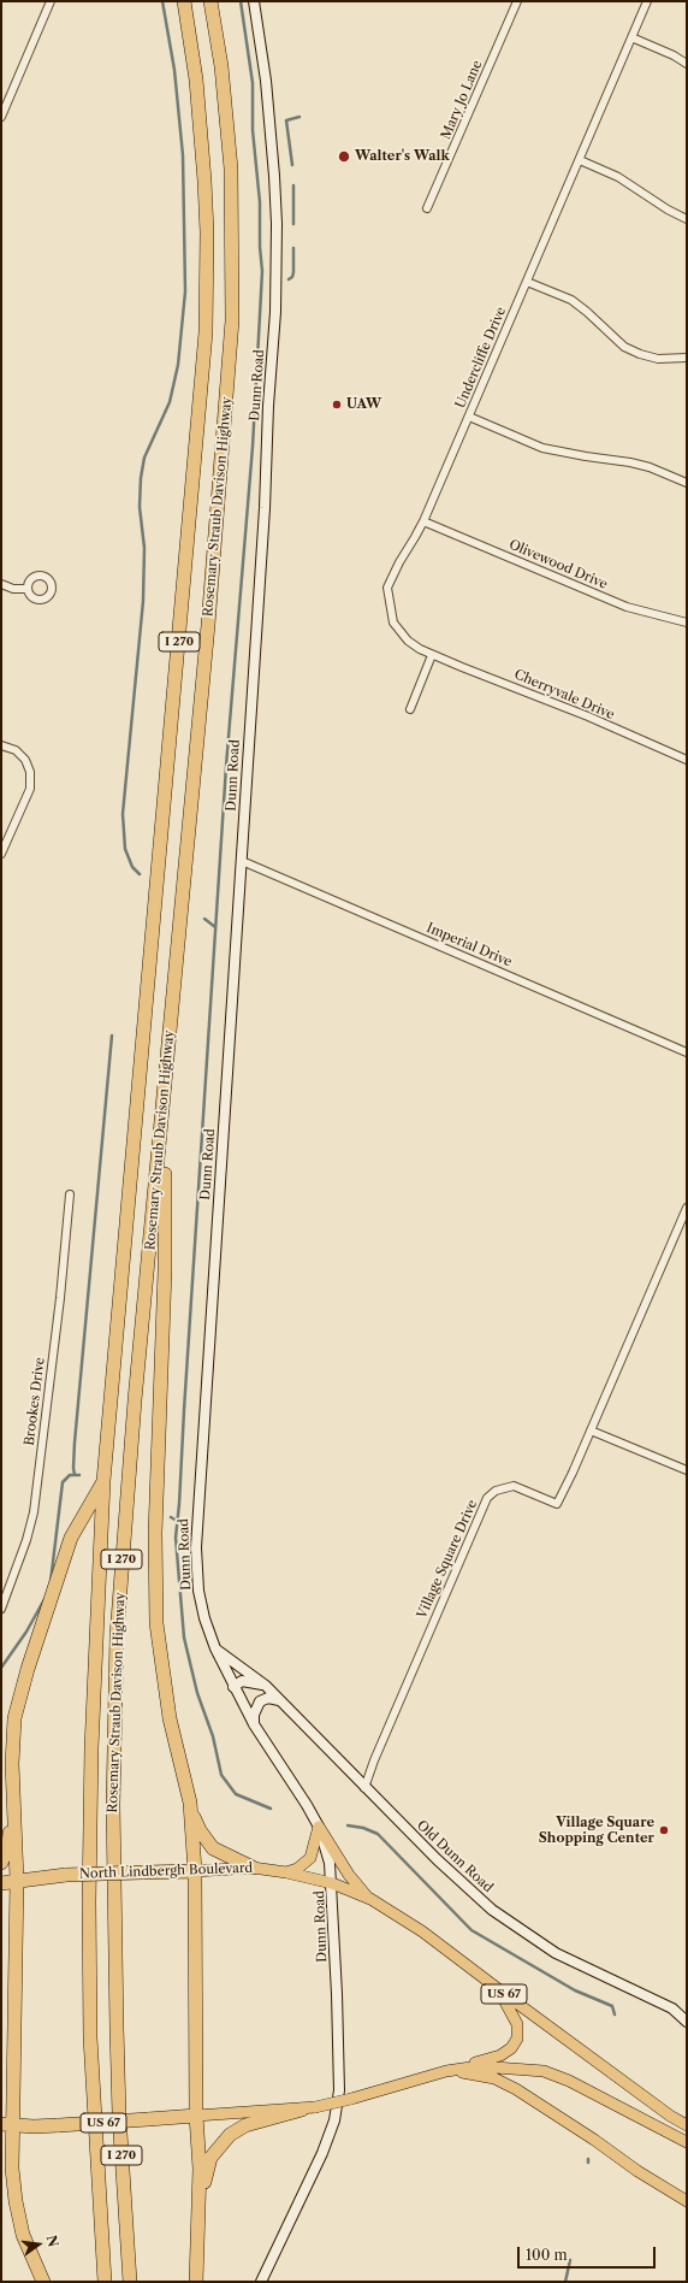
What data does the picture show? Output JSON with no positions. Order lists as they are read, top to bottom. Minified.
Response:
{"streets":{"highway":["Rosemary Straub Davison Highway","I 270","North Lindbergh Boulevard","US 67"],"street":["Mary Jo Lane","Undercliffe Drive","Dunn Road","Olivewood Drive","Cherryvale Drive","Imperial Drive","Brookes Drive","Village Square Drive","Old Dunn Road"]},"crossings":[["Undercliffe Drive","Olivewood Drive"],["Undercliffe Drive","Cherryvale Drive"],["Dunn Road","Imperial Drive"],["Dunn Road","Old Dunn Road"],["Dunn Road","North Lindbergh Boulevard"],["Village Square Drive","Old Dunn Road"]],"places":["Walter's Walk","UAW","Village Square Shopping Center"],"scale_bar":"100 m","north":"right"}
